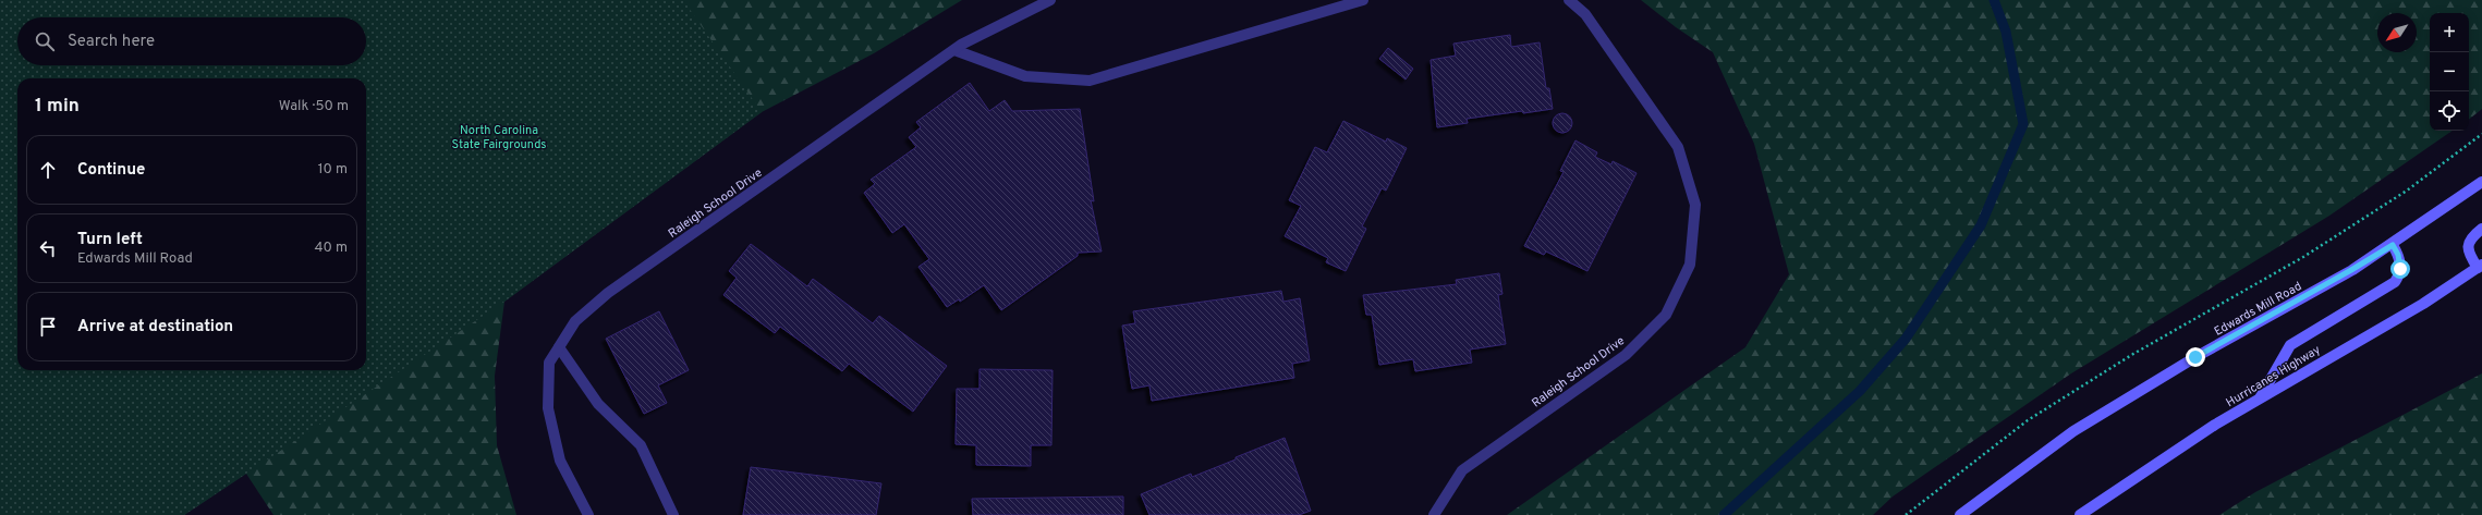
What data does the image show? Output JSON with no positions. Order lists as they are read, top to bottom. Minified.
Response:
{"streets":{"main road":["Edwards Mill Road","Hurricanes Highway"],"street":["Raleigh School Drive"]},"parks":["North Carolina State Fairgrounds"],"north":"bottom left","page":{"map_buttons":["+","−"],"search":"Search here","heading":["1 min","Walk · 50 m"],"list":[["Continue","10 m"],["Turn left","Edwards Mill Road","40 m"],"Arrive at destination"]}}
